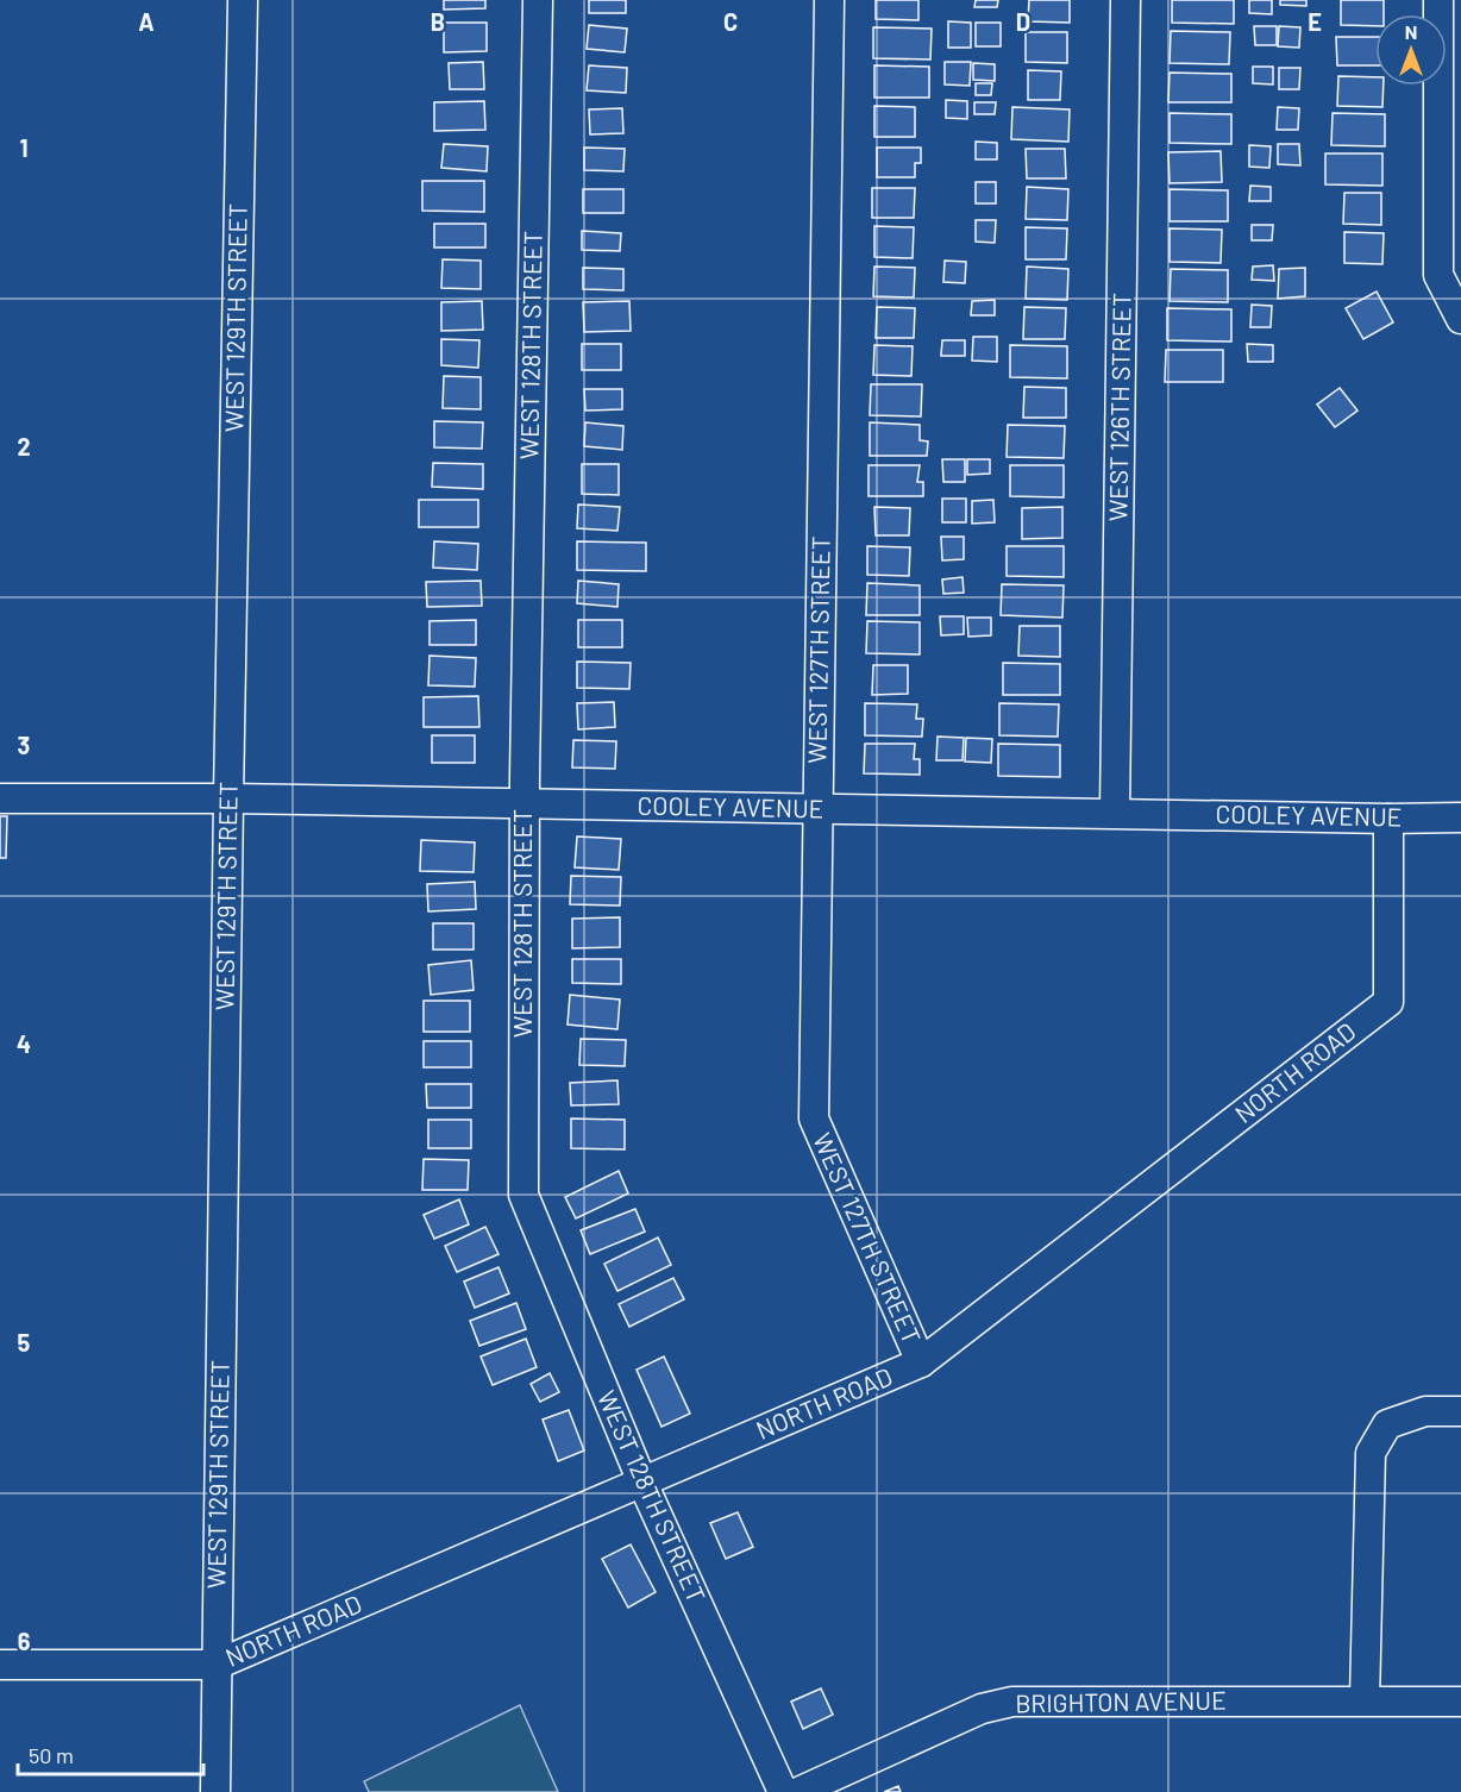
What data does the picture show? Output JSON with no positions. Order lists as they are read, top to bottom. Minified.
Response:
{"streets":{"street":["WEST 129TH STREET","WEST 128TH STREET","WEST 126TH STREET","WEST 127TH STREET","COOLEY AVENUE","NORTH ROAD","BRIGHTON AVENUE"]},"crossings":[["WEST 129TH STREET","COOLEY AVENUE"],["WEST 129TH STREET","NORTH ROAD"],["WEST 128TH STREET","COOLEY AVENUE"],["WEST 128TH STREET","NORTH ROAD"],["WEST 126TH STREET","COOLEY AVENUE"],["WEST 127TH STREET","COOLEY AVENUE"],["WEST 127TH STREET","NORTH ROAD"],["COOLEY AVENUE","NORTH ROAD"]],"scale_bar":"50 m","north":"top","grid":{"columns":["A","B","C","D","E"],"rows":["1","2","3","4","5","6"]}}
